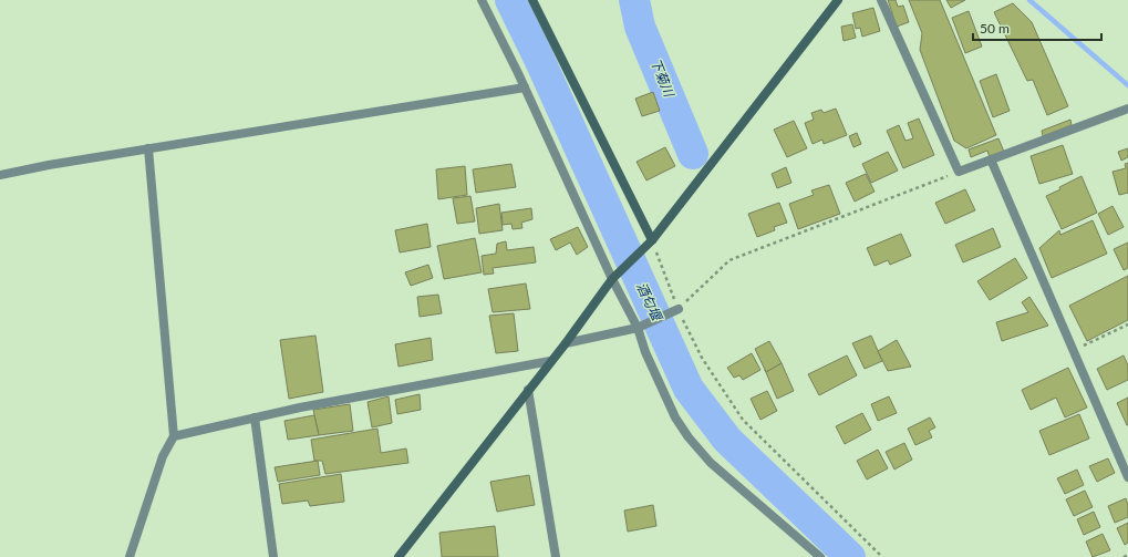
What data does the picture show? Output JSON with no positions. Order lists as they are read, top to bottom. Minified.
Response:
{"water":["下菊川","酒匂堰"],"scale_bar":"50 m"}
